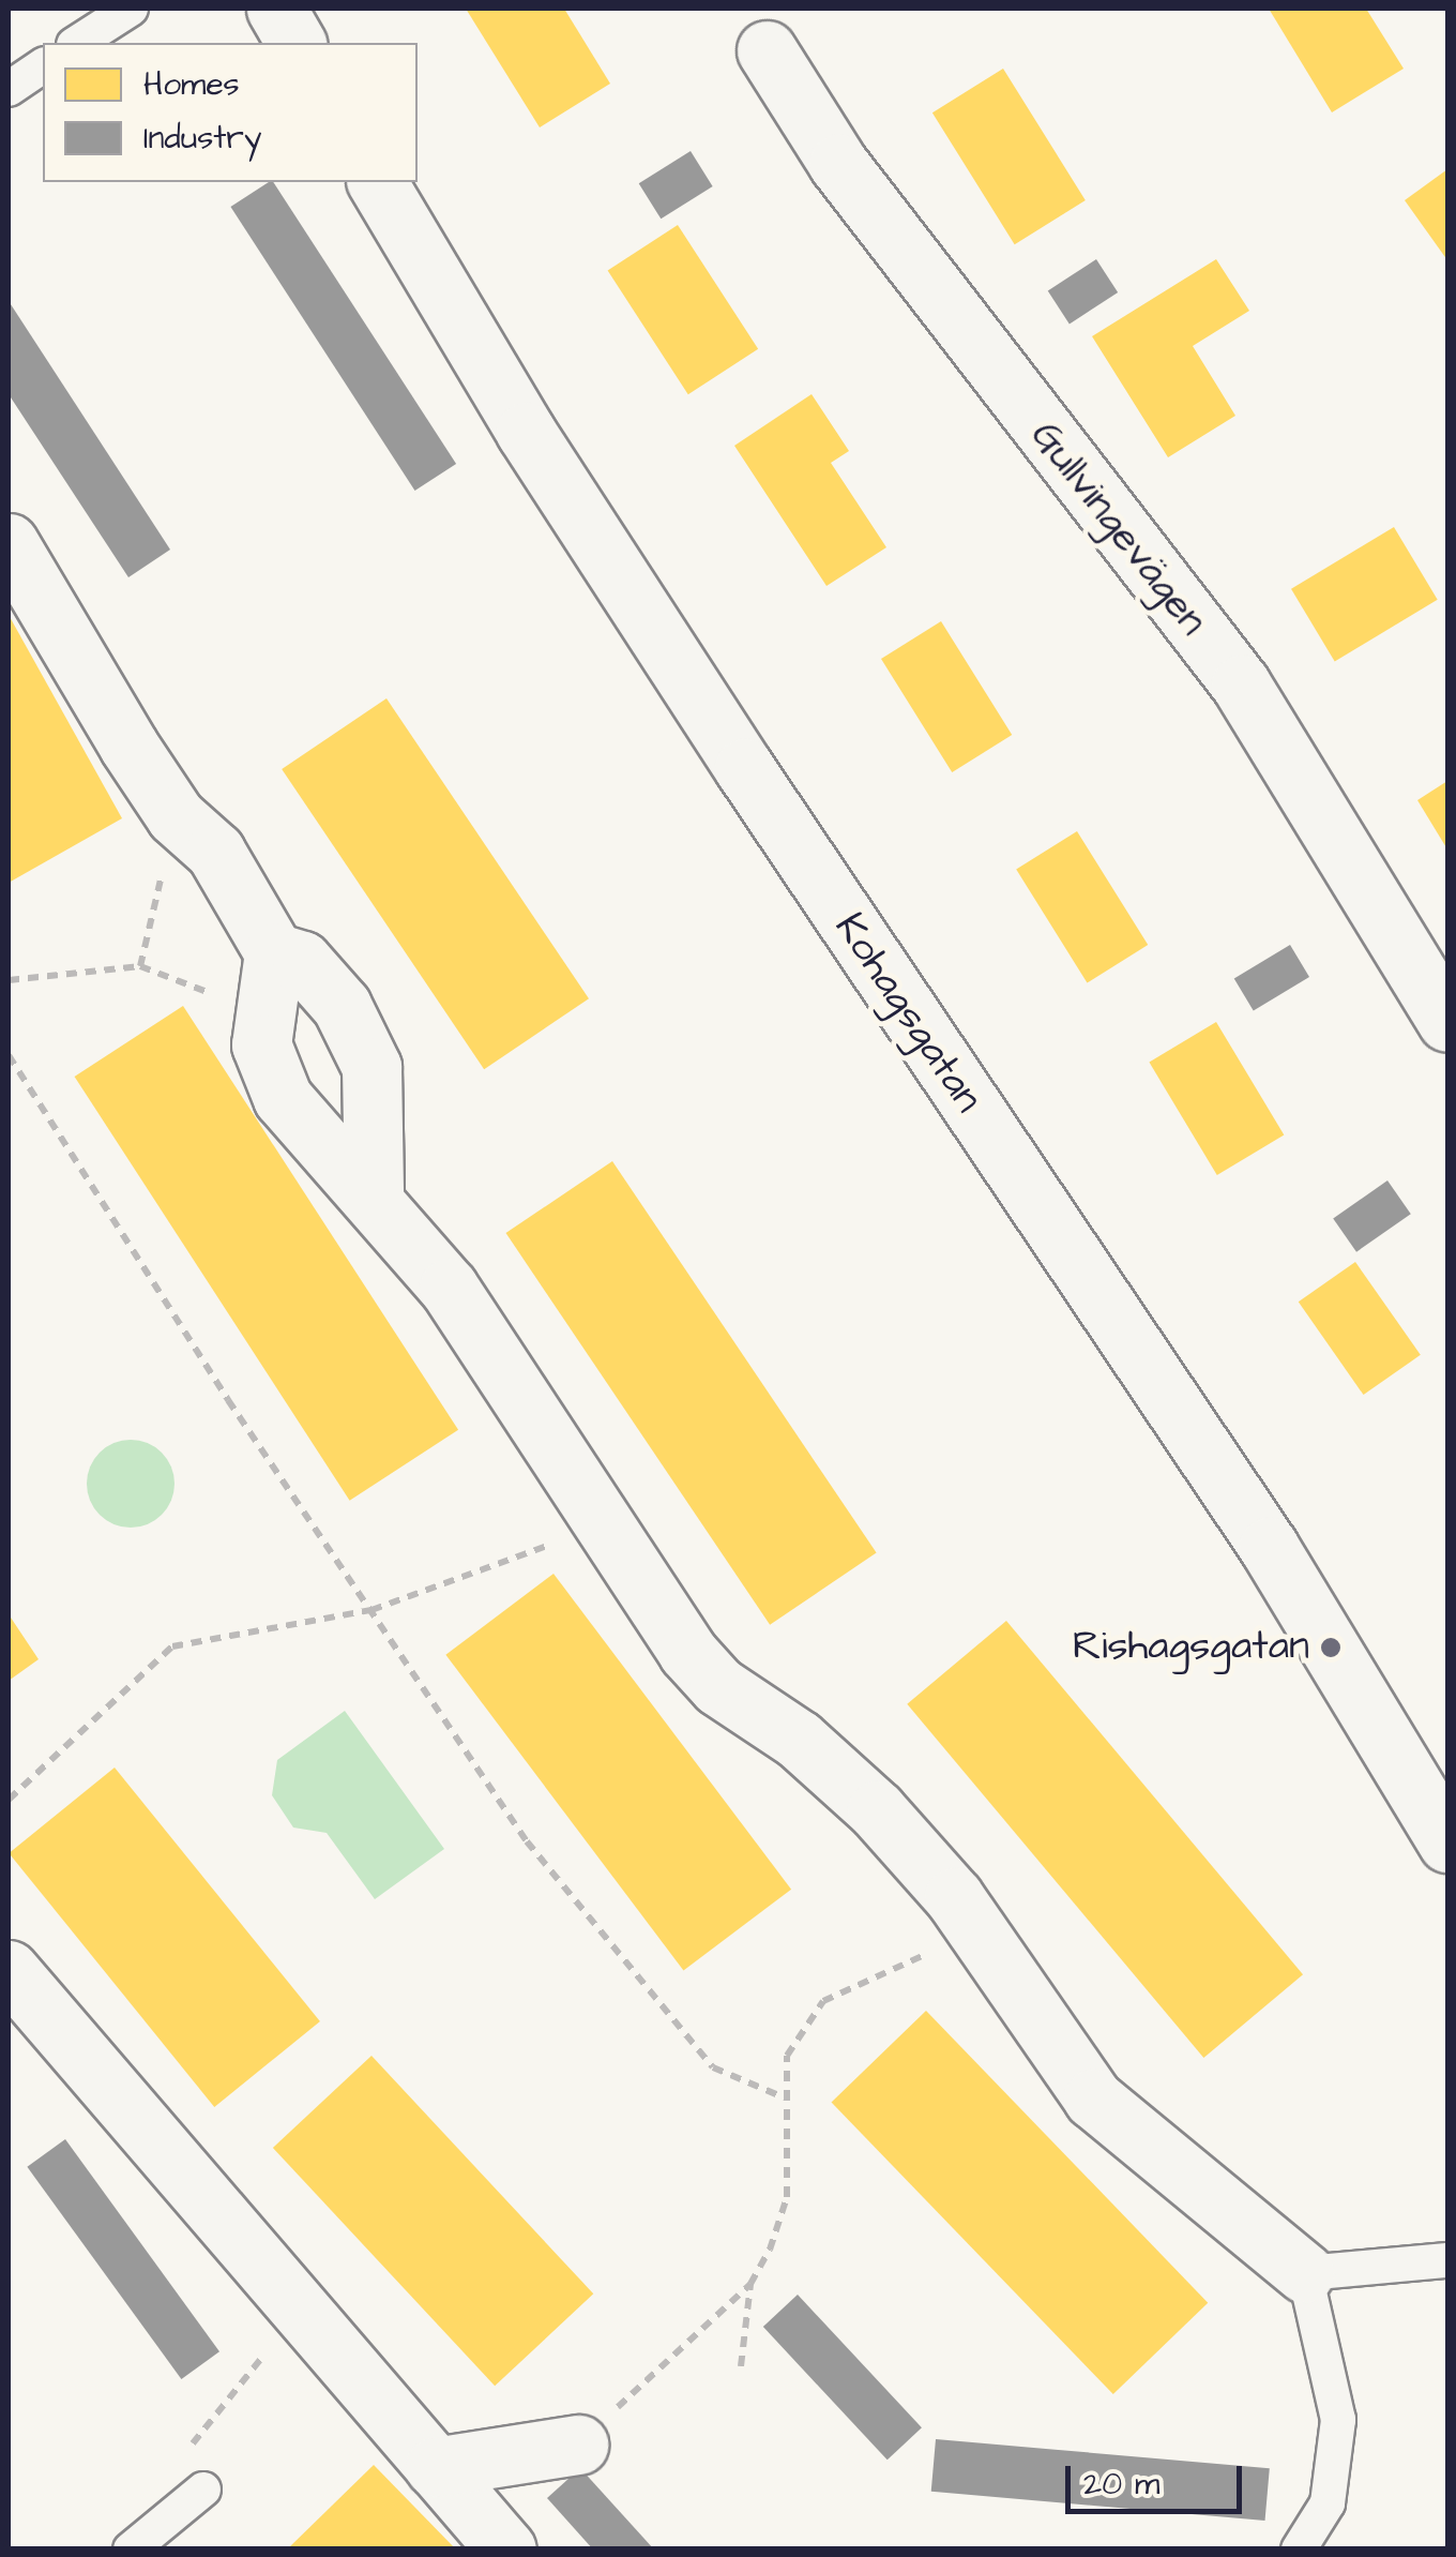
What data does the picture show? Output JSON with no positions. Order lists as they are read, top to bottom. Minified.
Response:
{"streets":{"street":["Gullvingevägen","Kohagsgatan"]},"places":["Rishagsgatan"],"legend":["Homes","Industry"],"scale_bar":"20 m"}
